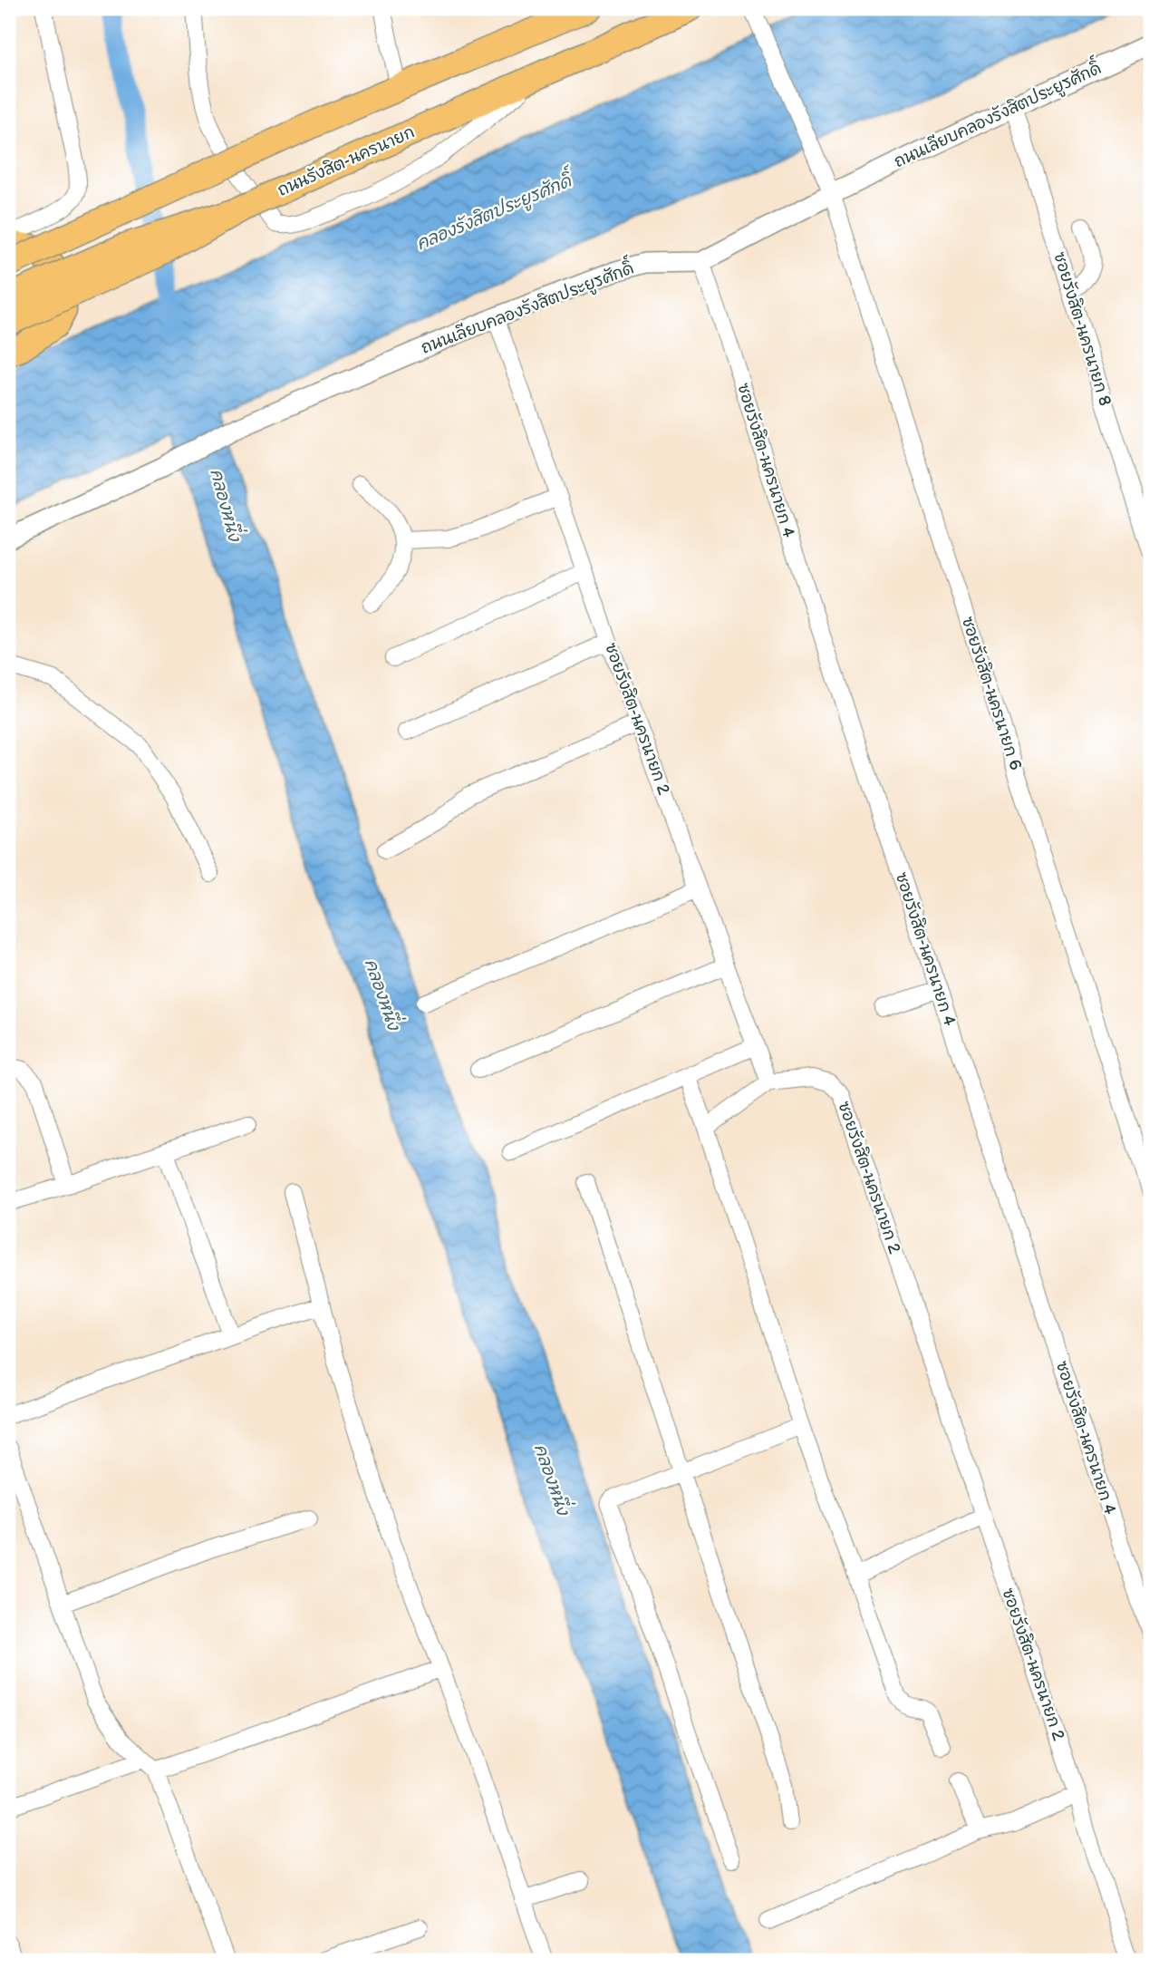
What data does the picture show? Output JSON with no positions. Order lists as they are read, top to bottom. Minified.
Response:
{"streets":{"main road":["ถนนรังสิต-นครนายก"],"street":["ถนนเลียบคลองรังสิตประยูรศักดิ์","ซอยรังสิต-นครนายก 8","ซอยรังสิต-นครนายก 4","ซอยรังสิต-นครนายก 6","ซอยรังสิต-นครนายก 2"]},"crossings":[["ถนนเลียบคลองรังสิตประยูรศักดิ์","ซอยรังสิต-นครนายก 8"],["ถนนเลียบคลองรังสิตประยูรศักดิ์","ซอยรังสิต-นครนายก 4"],["ถนนเลียบคลองรังสิตประยูรศักดิ์","ซอยรังสิต-นครนายก 6"],["ถนนเลียบคลองรังสิตประยูรศักดิ์","ซอยรังสิต-นครนายก 2"]],"water":["คลองรังสิตประยูรศักดิ์","คลองหนึ่ง"]}
